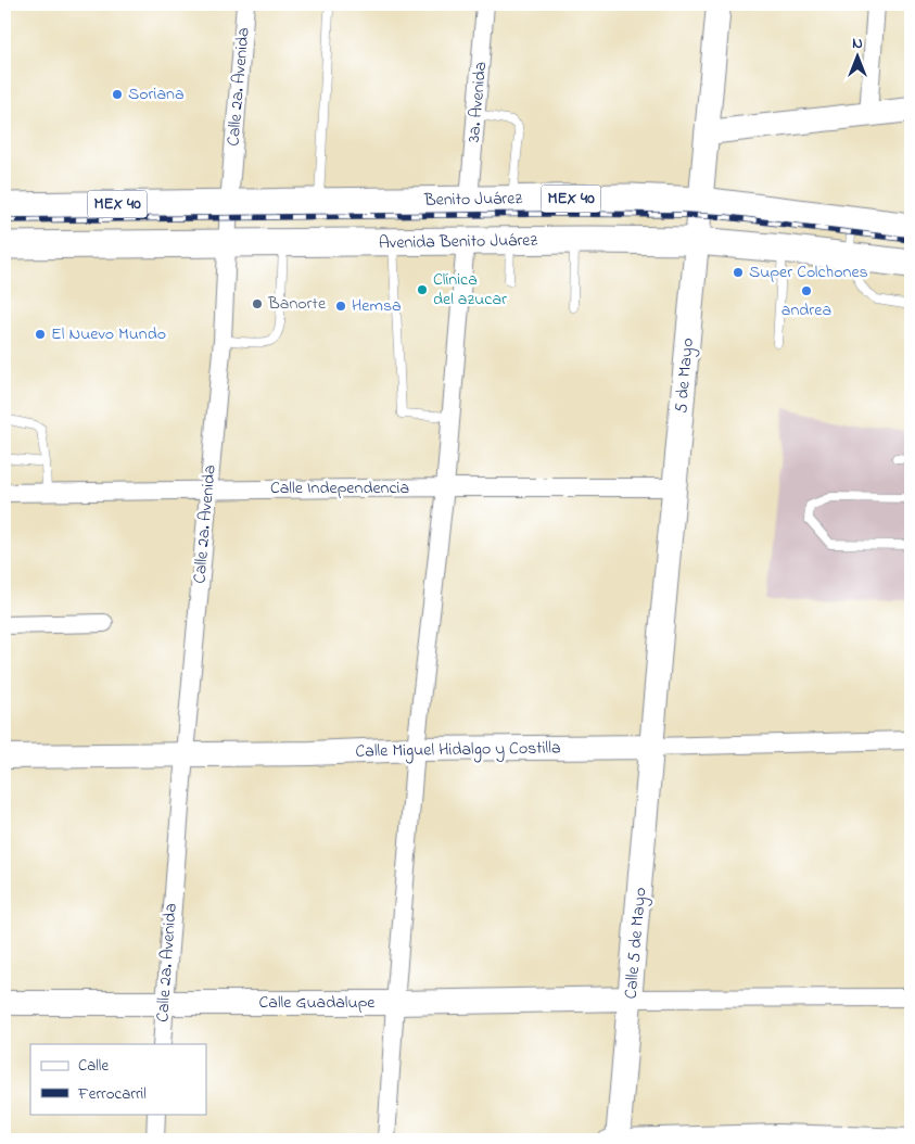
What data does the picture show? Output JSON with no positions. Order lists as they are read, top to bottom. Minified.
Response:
{"streets":{"main road":["MEX 40","Benito Juárez","Avenida Benito Juárez"],"street":["Calle 2a. Avenida","3a. Avenida","5 de Mayo","Calle Independencia","Calle Miguel Hidalgo y Costilla","Calle 5 de Mayo","Calle Guadalupe"]},"crossings":[["Calle 2a. Avenida","MEX 40"],["Calle 2a. Avenida","Benito Juárez"],["Calle 2a. Avenida","Avenida Benito Juárez"],["Calle 2a. Avenida","Calle Independencia"],["Calle 2a. Avenida","Calle Miguel Hidalgo y Costilla"],["Calle 2a. Avenida","Calle Guadalupe"],["3a. Avenida","Benito Juárez"],["MEX 40","Benito Juárez"],["Benito Juárez","5 de Mayo"],["Avenida Benito Juárez","5 de Mayo"],["5 de Mayo","Calle Independencia"],["5 de Mayo","Calle Miguel Hidalgo y Costilla"],["5 de Mayo","Calle 5 de Mayo"],["Calle Miguel Hidalgo y Costilla","Calle 5 de Mayo"],["Calle 5 de Mayo","Calle Guadalupe"]],"places":["Soriana","Super Colchones","Clínica del azucar","andrea","Banorte","Hemsa","El Nuevo Mundo"],"legend":["Calle","Ferrocarril"],"north":"top"}
